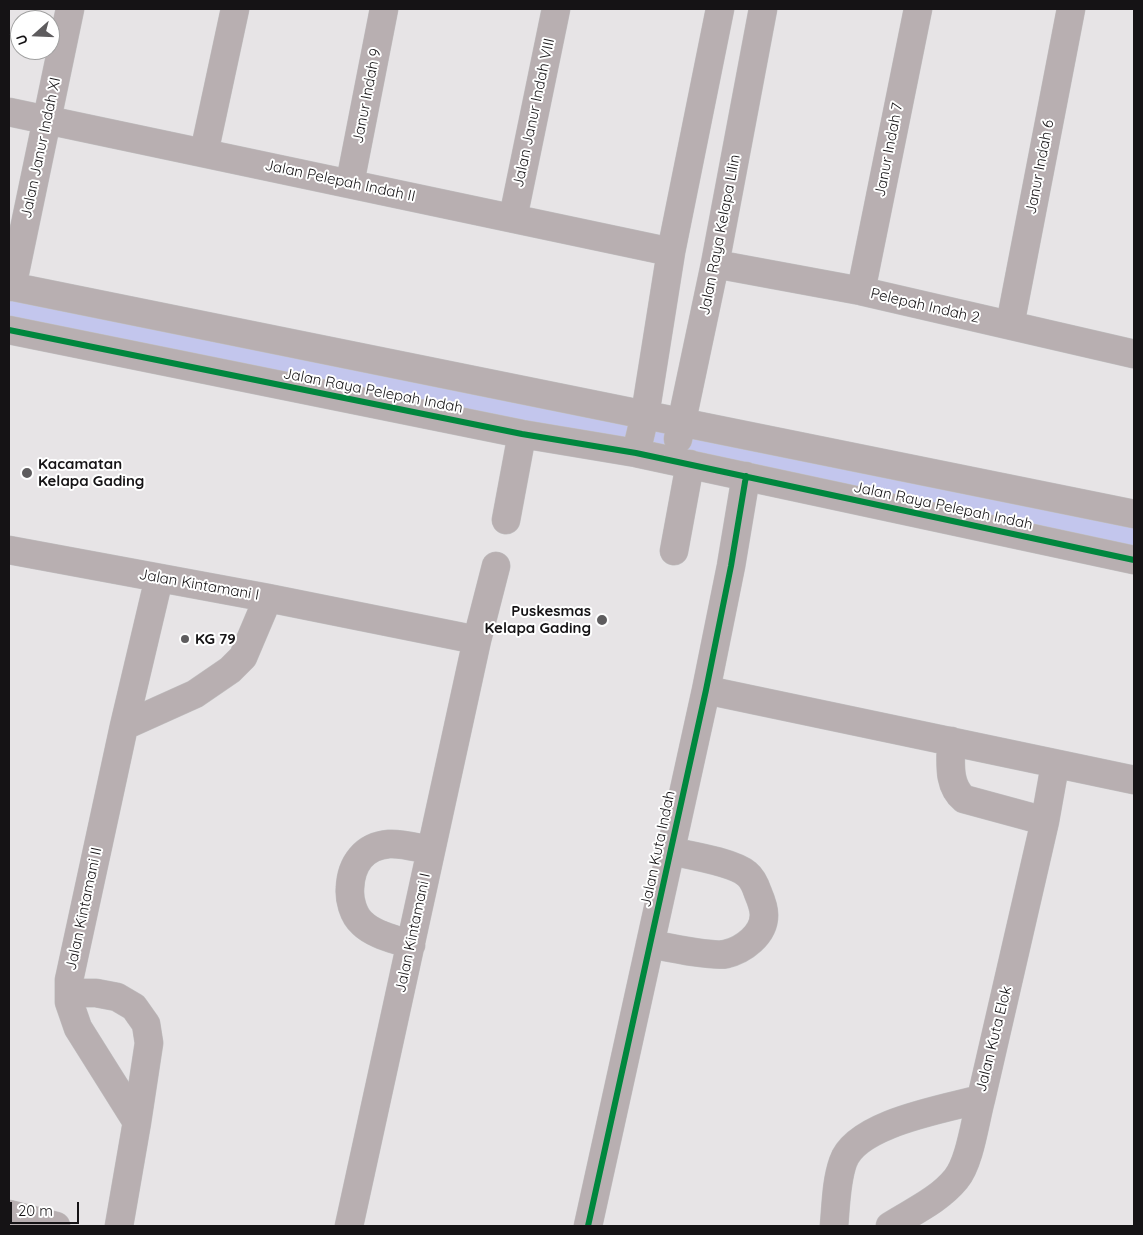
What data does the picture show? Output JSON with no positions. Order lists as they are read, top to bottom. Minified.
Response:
{"streets":{"street":["Janur Indah 9","Jalan Janur Indah VIII","Jalan Janur Indah XI","Janur Indah 7","Janur Indah 6","Jalan Pelepah Indah II","Jalan Raya Kelapa Lilin","Pelepah Indah 2","Jalan Raya Pelepah Indah","Jalan Kintamani I","Jalan Kuta Indah","Jalan Kintamani II","Jalan Kuta Elok"]},"crossings":[["Janur Indah 9","Jalan Pelepah Indah II"],["Jalan Janur Indah VIII","Jalan Pelepah Indah II"],["Jalan Janur Indah XI","Jalan Pelepah Indah II"],["Jalan Janur Indah XI","Jalan Raya Pelepah Indah"],["Janur Indah 7","Pelepah Indah 2"],["Janur Indah 6","Pelepah Indah 2"],["Jalan Raya Kelapa Lilin","Pelepah Indah 2"],["Jalan Raya Kelapa Lilin","Jalan Raya Pelepah Indah"],["Jalan Raya Pelepah Indah","Jalan Kuta Indah"],["Jalan Kintamani I","Jalan Kintamani II"]],"places":["Kacamatan Kelapa Gading","Puskesmas Kelapa Gading","KG 79"],"scale_bar":"20 m","north":"left"}
